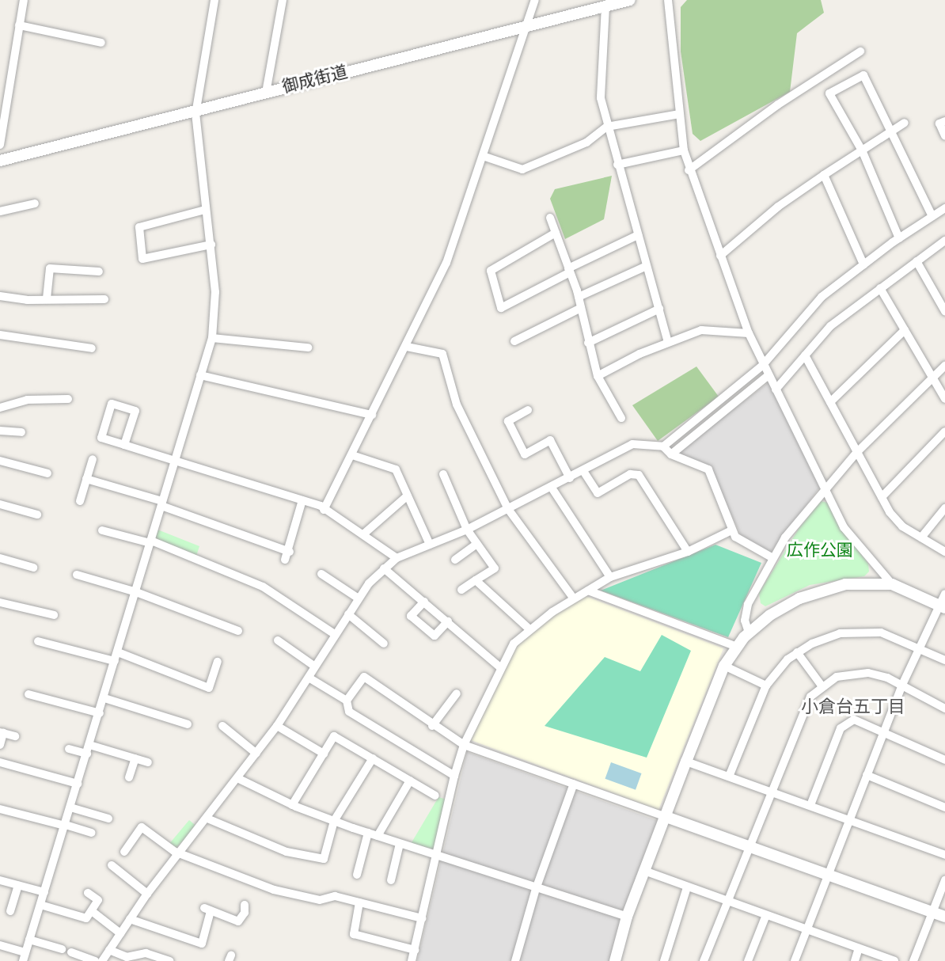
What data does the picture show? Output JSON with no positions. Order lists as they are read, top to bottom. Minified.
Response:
{"streets":{"street":["御成街道"]},"districts":["小倉台五丁目"],"parks":["広作公園"]}
